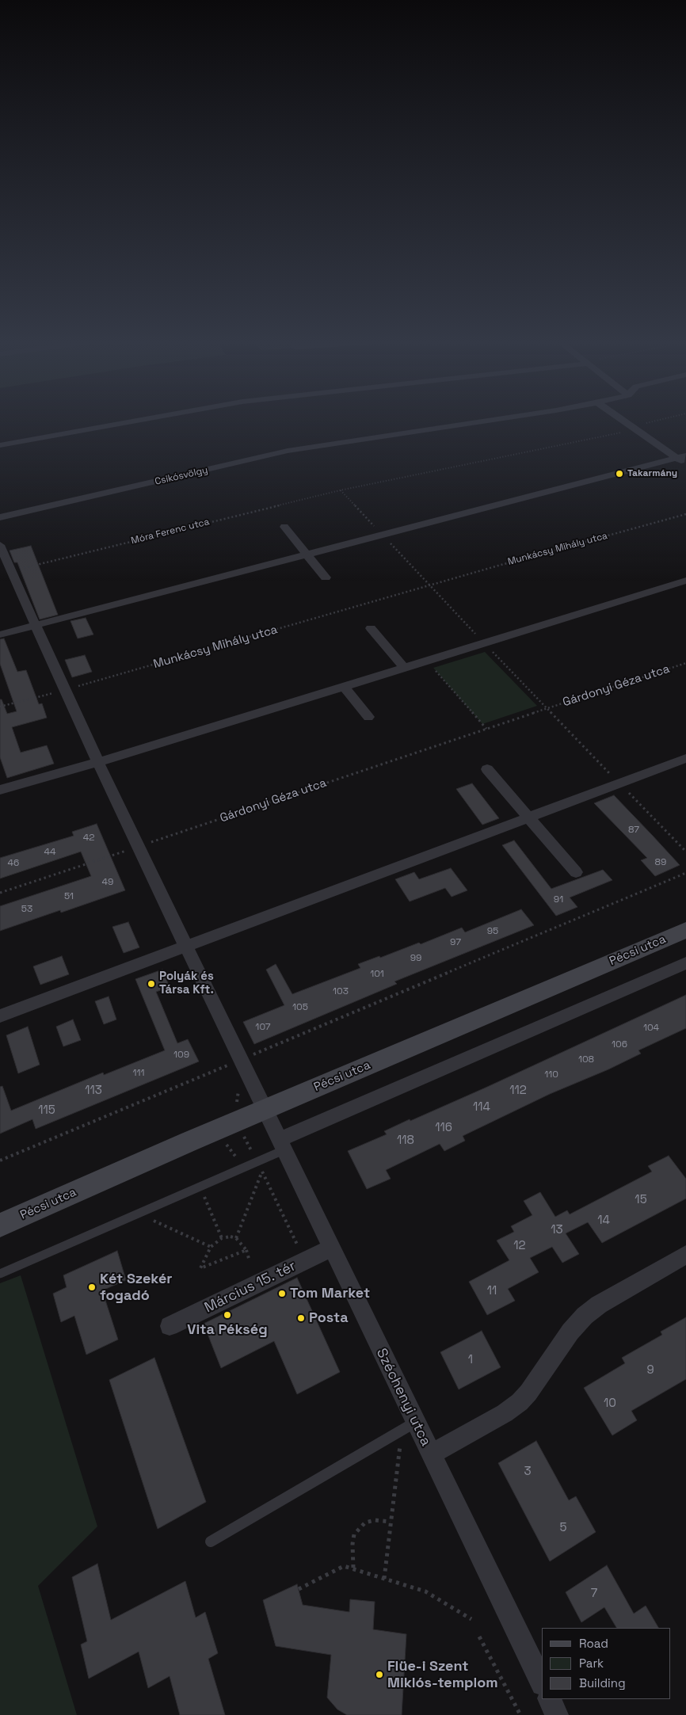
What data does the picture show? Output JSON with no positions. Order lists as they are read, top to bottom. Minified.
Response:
{"streets":{"main road":["Pécsi utca"],"street":["Csikósvölgy","Március 15. tér","Széchenyi utca"],"path":["Móra Ferenc utca","Munkácsy Mihály utca","Gárdonyi Géza utca"]},"crossings":[["Móra Ferenc utca","Széchenyi utca"],["Munkácsy Mihály utca","Széchenyi utca"],["Gárdonyi Géza utca","Széchenyi utca"],["Pécsi utca","Széchenyi utca"],["Március 15. tér","Széchenyi utca"]],"places":["Takarmány","Polyák és Társa Kft.","Két Szekér fogadó","Tom Market","Vita Pékség","Posta","Flüe-i Szent Miklós-templom"],"house_numbers":["87","42","44","89","46","49","51","91","53","95","97","99","101","103","105","107","104","106","109","108","111","110","113","112","114","115","116","118","15","14","13","12","11","1","9","10","3","5","7"],"legend":["Road","Park","Building"]}
